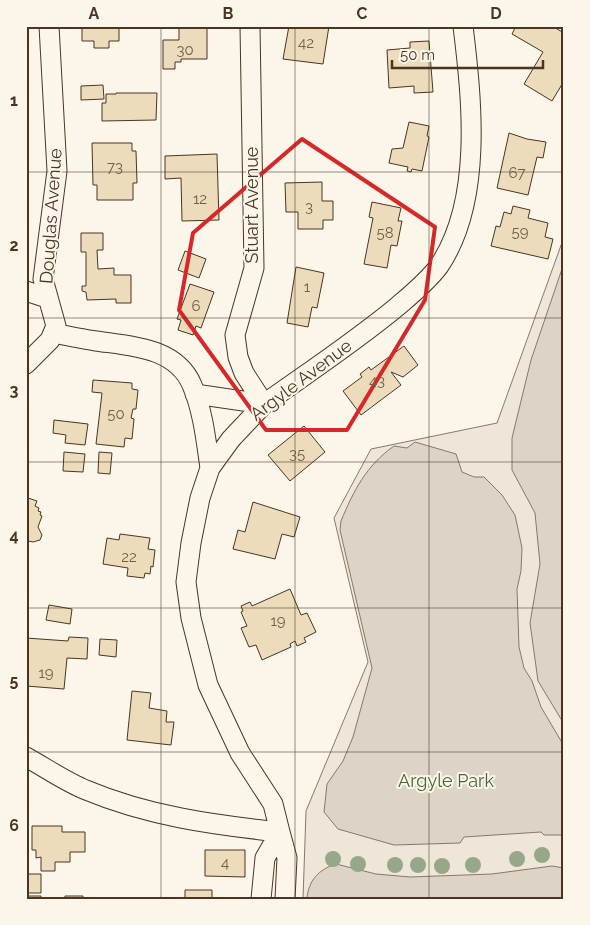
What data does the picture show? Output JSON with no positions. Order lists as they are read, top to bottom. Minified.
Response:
{"streets":{"street":["Stuart Avenue","Douglas Avenue","Argyle Avenue"]},"crossings":[["Stuart Avenue","Argyle Avenue"]],"parks":["Argyle Park"],"house_numbers":["42","30","73","67","12","3","59","58","1","6","43","50","35","22","19","19","4"],"scale_bar":"50 m","grid":{"columns":["A","B","C","D"],"rows":["1","2","3","4","5","6"]}}
